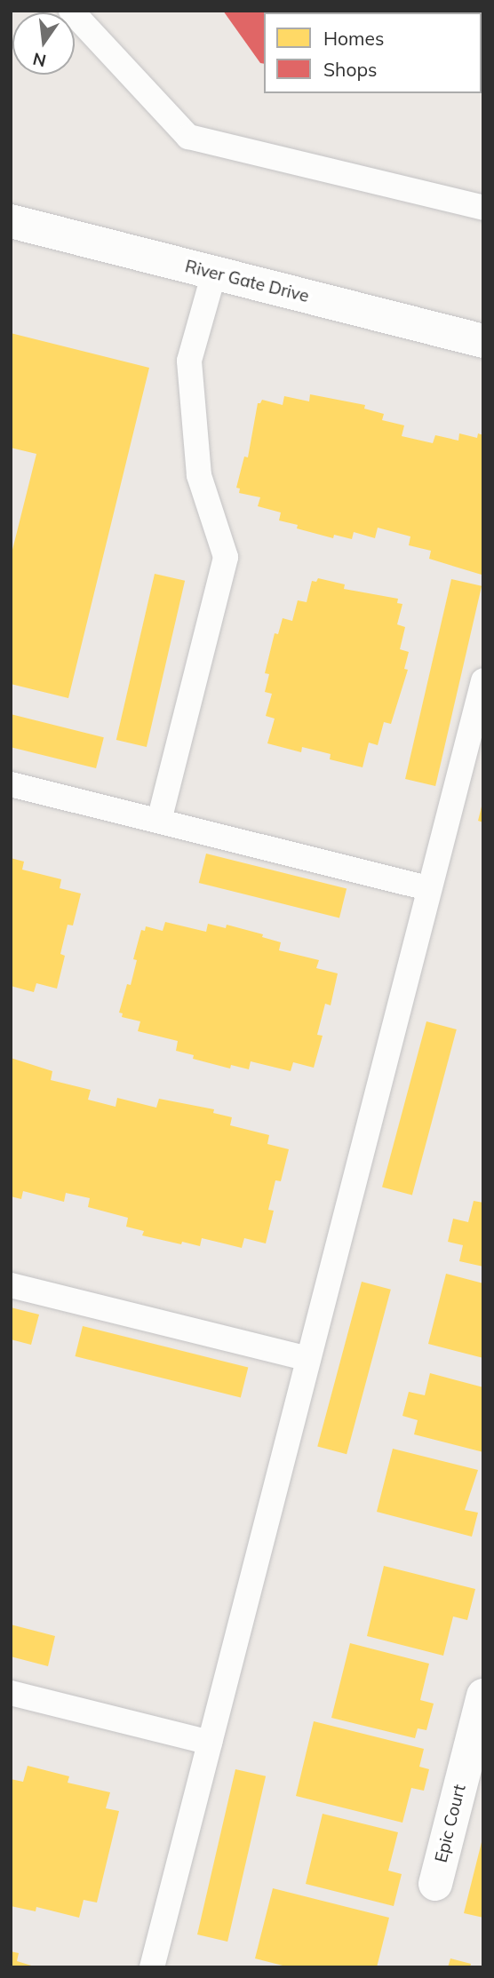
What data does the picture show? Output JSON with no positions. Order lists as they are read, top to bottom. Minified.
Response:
{"streets":{"street":["River Gate Drive","Epic Court"]},"legend":["Homes","Shops"],"north":"bottom"}
